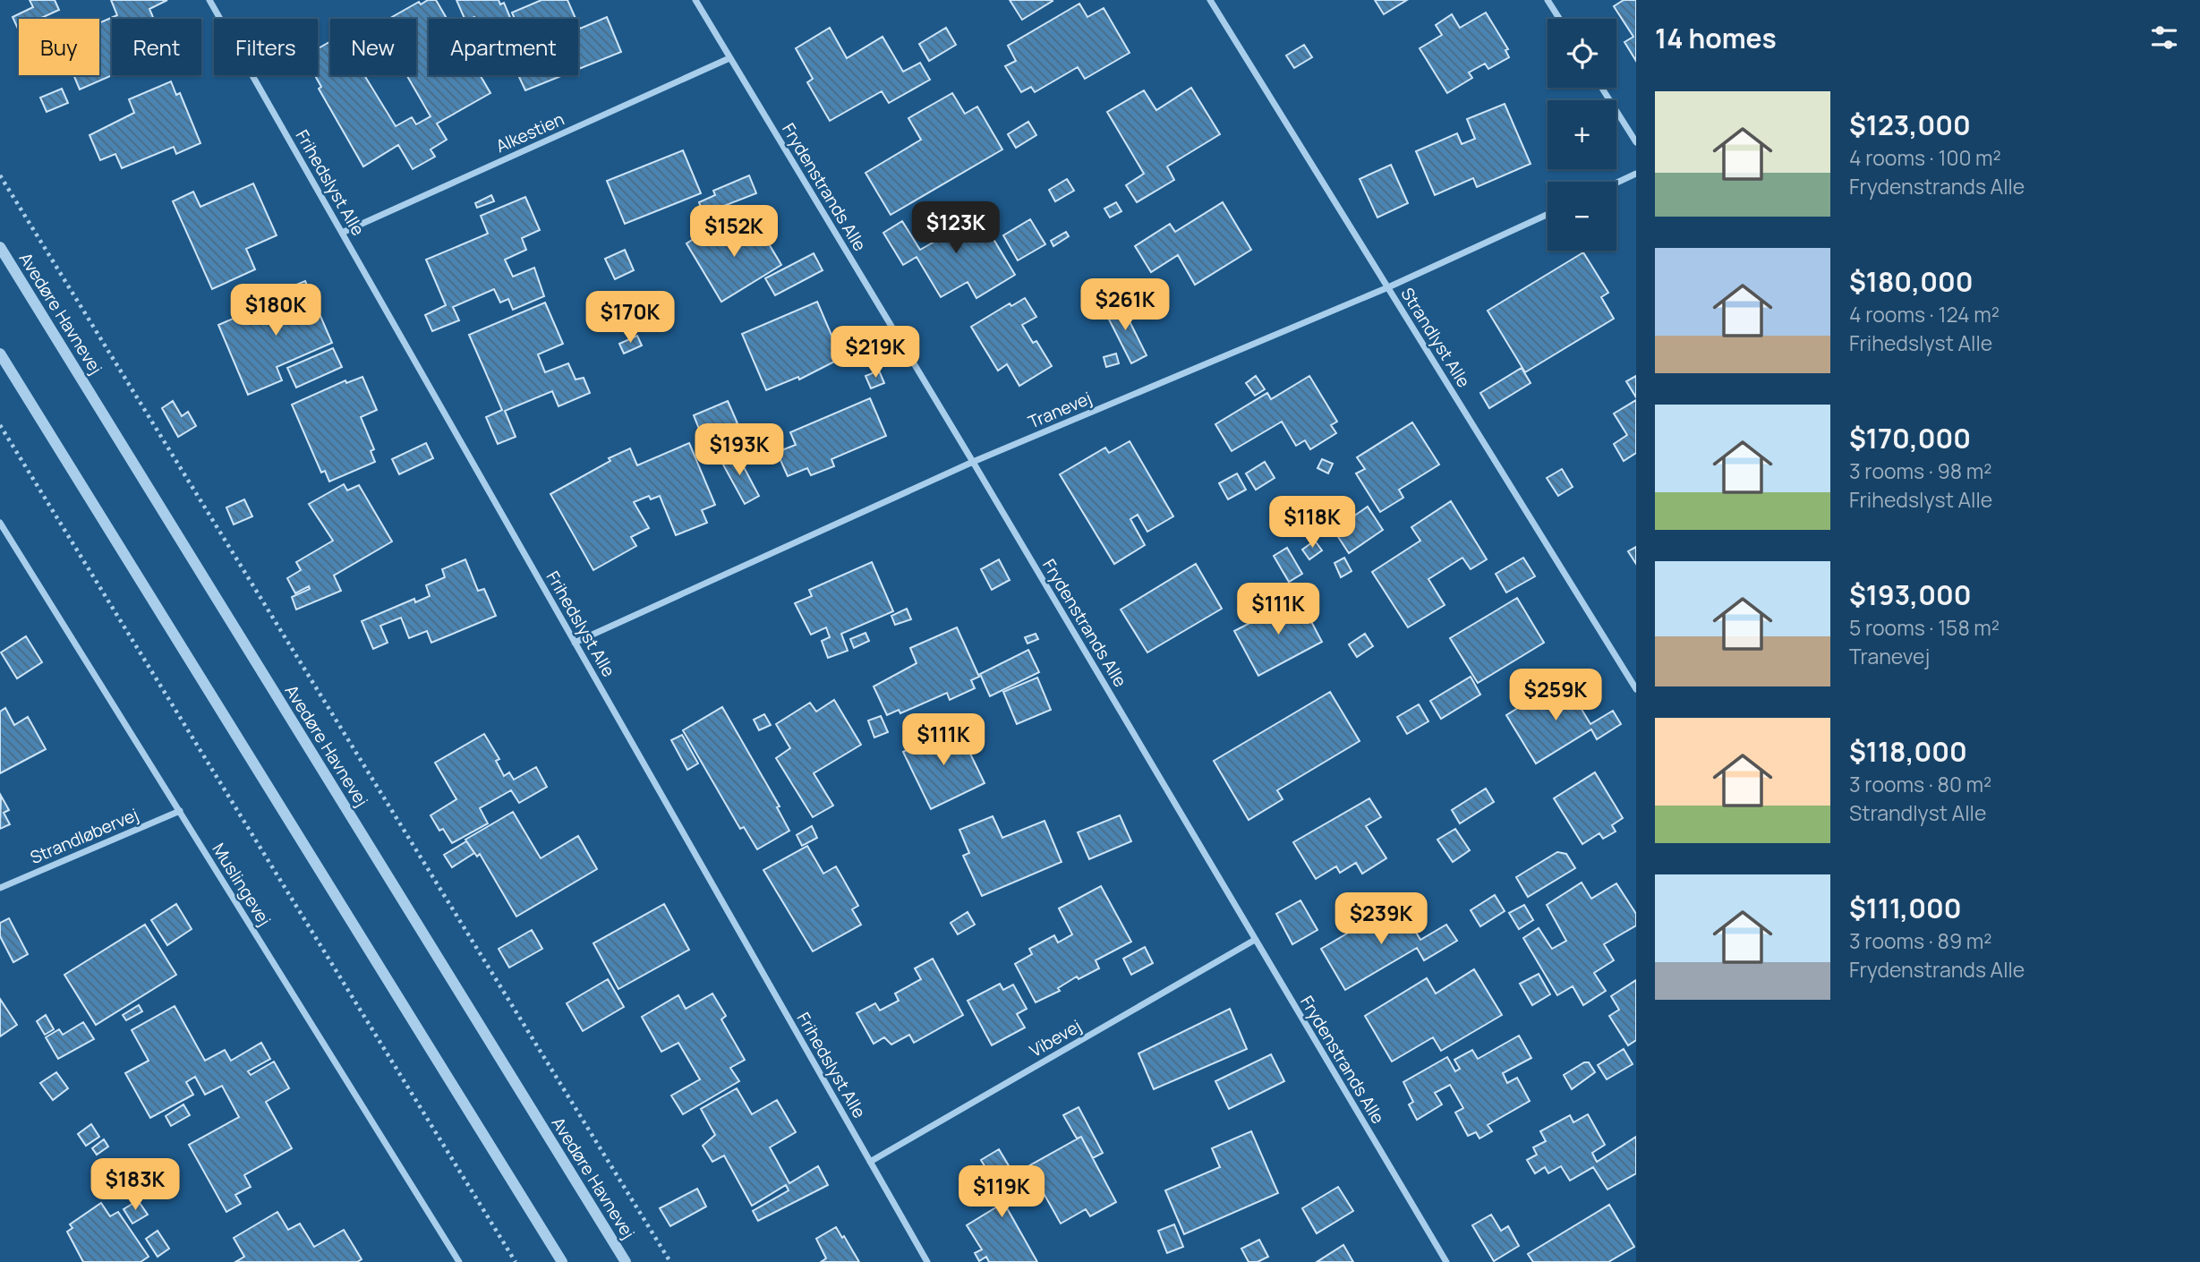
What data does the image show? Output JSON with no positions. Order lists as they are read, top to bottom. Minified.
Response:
{"streets":{"street":["Alkestien","Frihedslyst Alle","Frydenstrands Alle","Avedøre Havnevej","Strandlyst Alle","Tranevej","Strandløbervej","Muslingevej","Vibevej"]},"crossings":[["Alkestien","Frihedslyst Alle"],["Alkestien","Frydenstrands Alle"],["Frihedslyst Alle","Tranevej"],["Frihedslyst Alle","Vibevej"],["Frydenstrands Alle","Tranevej"],["Frydenstrands Alle","Vibevej"],["Strandlyst Alle","Tranevej"],["Strandløbervej","Muslingevej"]],"page":{"heading":"14 homes","map_buttons":["+","−"],"chip":["Buy","Rent","Filters","New","Apartment"],"list":[{"name":"$123,000","note":"4 rooms · 100 m² · Frydenstrands Alle"},{"name":"$180,000","note":"4 rooms · 124 m² · Frihedslyst Alle"},{"name":"$170,000","note":"3 rooms · 98 m² · Frihedslyst Alle"},{"name":"$193,000","note":"5 rooms · 158 m² · Tranevej"},{"name":"$118,000","note":"3 rooms · 80 m² · Strandlyst Alle"},{"name":"$111,000","note":"3 rooms · 89 m² · Frydenstrands Alle"}],"price":["$123K","$152K","$261K","$180K","$170K","$219K","$193K","$118K","$111K","$259K","$111K","$239K","$183K","$119K"]}}
